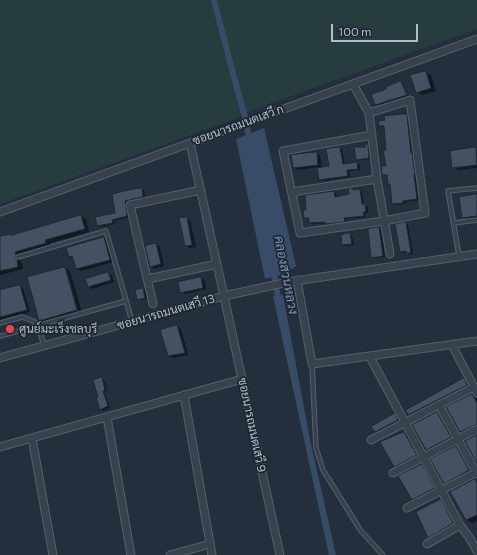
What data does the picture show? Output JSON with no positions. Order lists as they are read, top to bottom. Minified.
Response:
{"streets":{"street":["ซอยนารถมนตเสวี ก","ซอยนารถมนตเสวี 13","ซอยนารถมนตเสวี 9"]},"crossings":[["ซอยนารถมนตเสวี ก","ซอยนารถมนตเสวี 9"],["ซอยนารถมนตเสวี 13","ซอยนารถมนตเสวี 9"]],"water":["คลองสวนหลวง"],"places":["ศูนย์มะเร็งชลบุรี"],"scale_bar":"100 m"}
